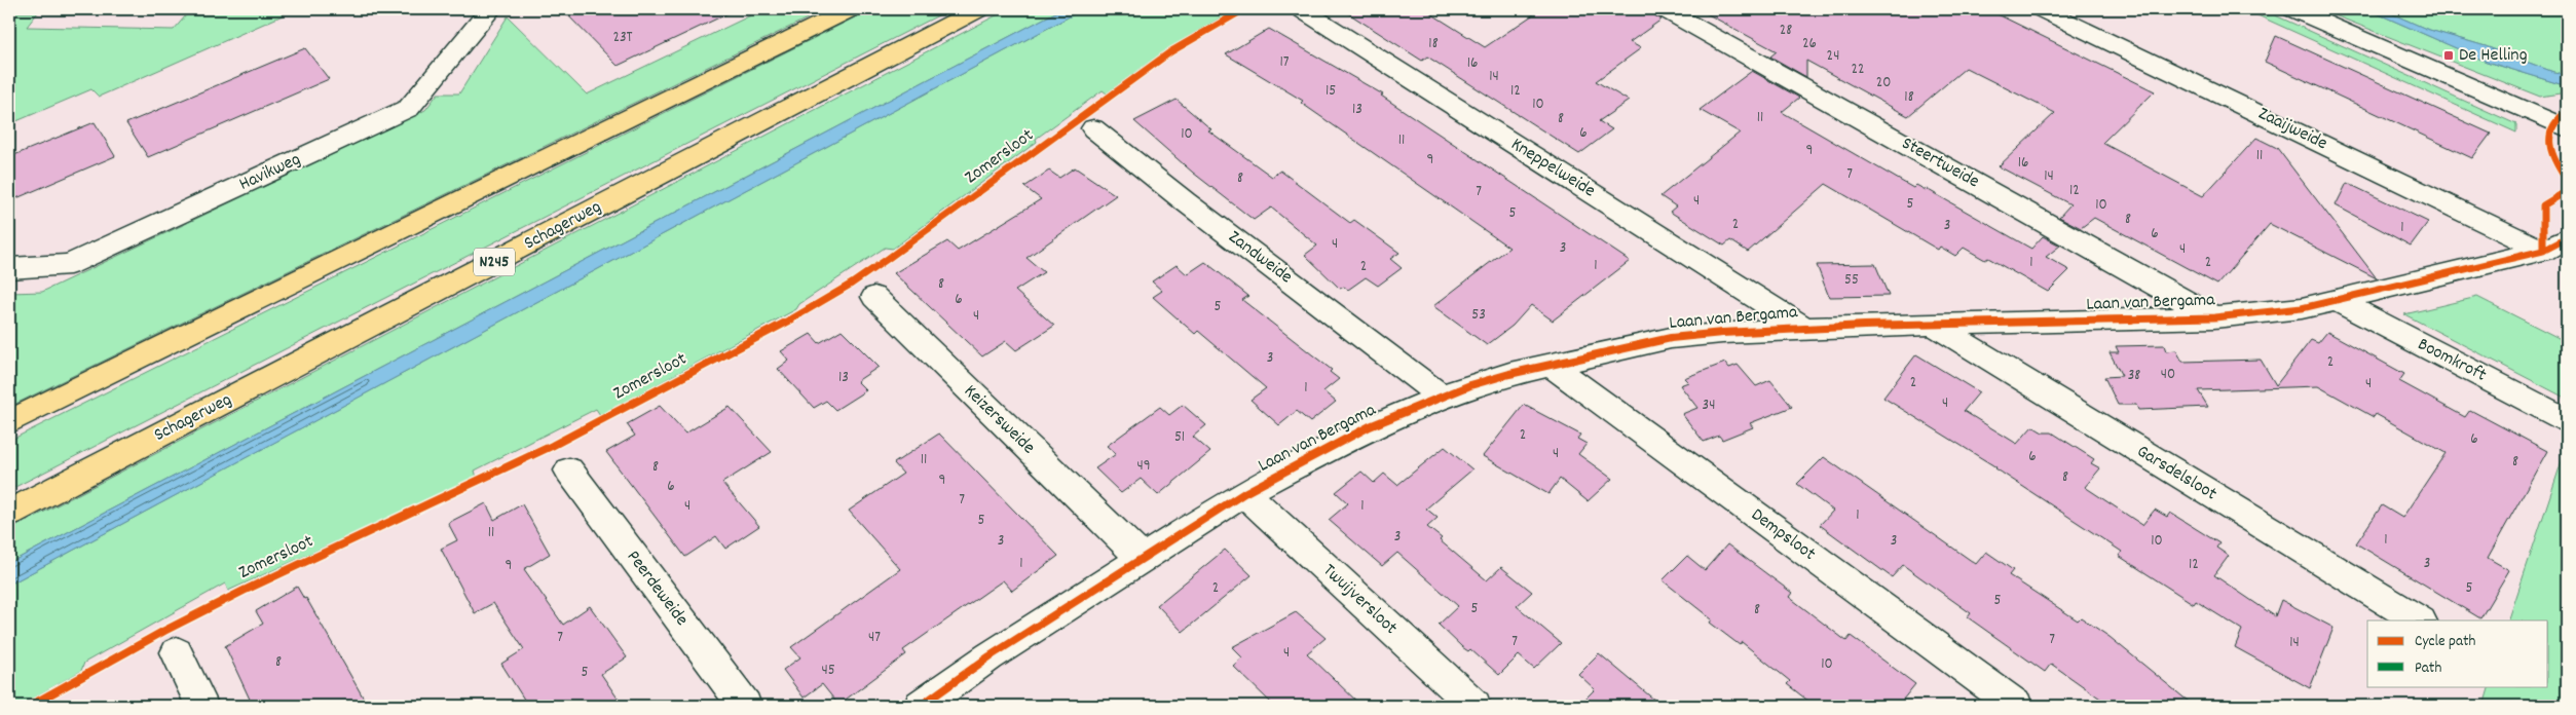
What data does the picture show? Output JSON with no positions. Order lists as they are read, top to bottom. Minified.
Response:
{"streets":{"main road":["Schagerweg","N245"],"street":["Zaaijweide","Steertweide","Kneppelweide","Havikweg","Zandweide","Laan van Bergama","Boomkroft","Keizersweide","Garsdelsloot","Dempsloot","Peerdeweide","Twuijversloot"],"cycle path":["Zomersloot"]},"crossings":[["Zaaijweide","Laan van Bergama"],["Steertweide","Laan van Bergama"],["Kneppelweide","Laan van Bergama"],["Zandweide","Laan van Bergama"],["Laan van Bergama","Boomkroft"],["Laan van Bergama","Keizersweide"],["Laan van Bergama","Garsdelsloot"],["Laan van Bergama","Dempsloot"],["Laan van Bergama","Twuijversloot"]],"places":{"transit":["De Helling"]},"house_numbers":["28","23T","18","26","24","17","16","22","14","20","15","12","18","10","13","11","8","6","10","11","9","11","9","16","7","14","8","12","7","4","5","10","5","8","2","3","1","6","4","3","4","1","2","1","2","55","8","6","5","53","4","3","2","40","38","13","2","4","1","4","34","2","51","6","4","6","11","8","49","8","8","9","6","7","4","1","1","5","11","3","1","3","3","10","1","3","12","9","2","5","5","5","8","7","47","7","7","14","4","8","10","45","5"],"legend":["Cycle path","Path"]}
